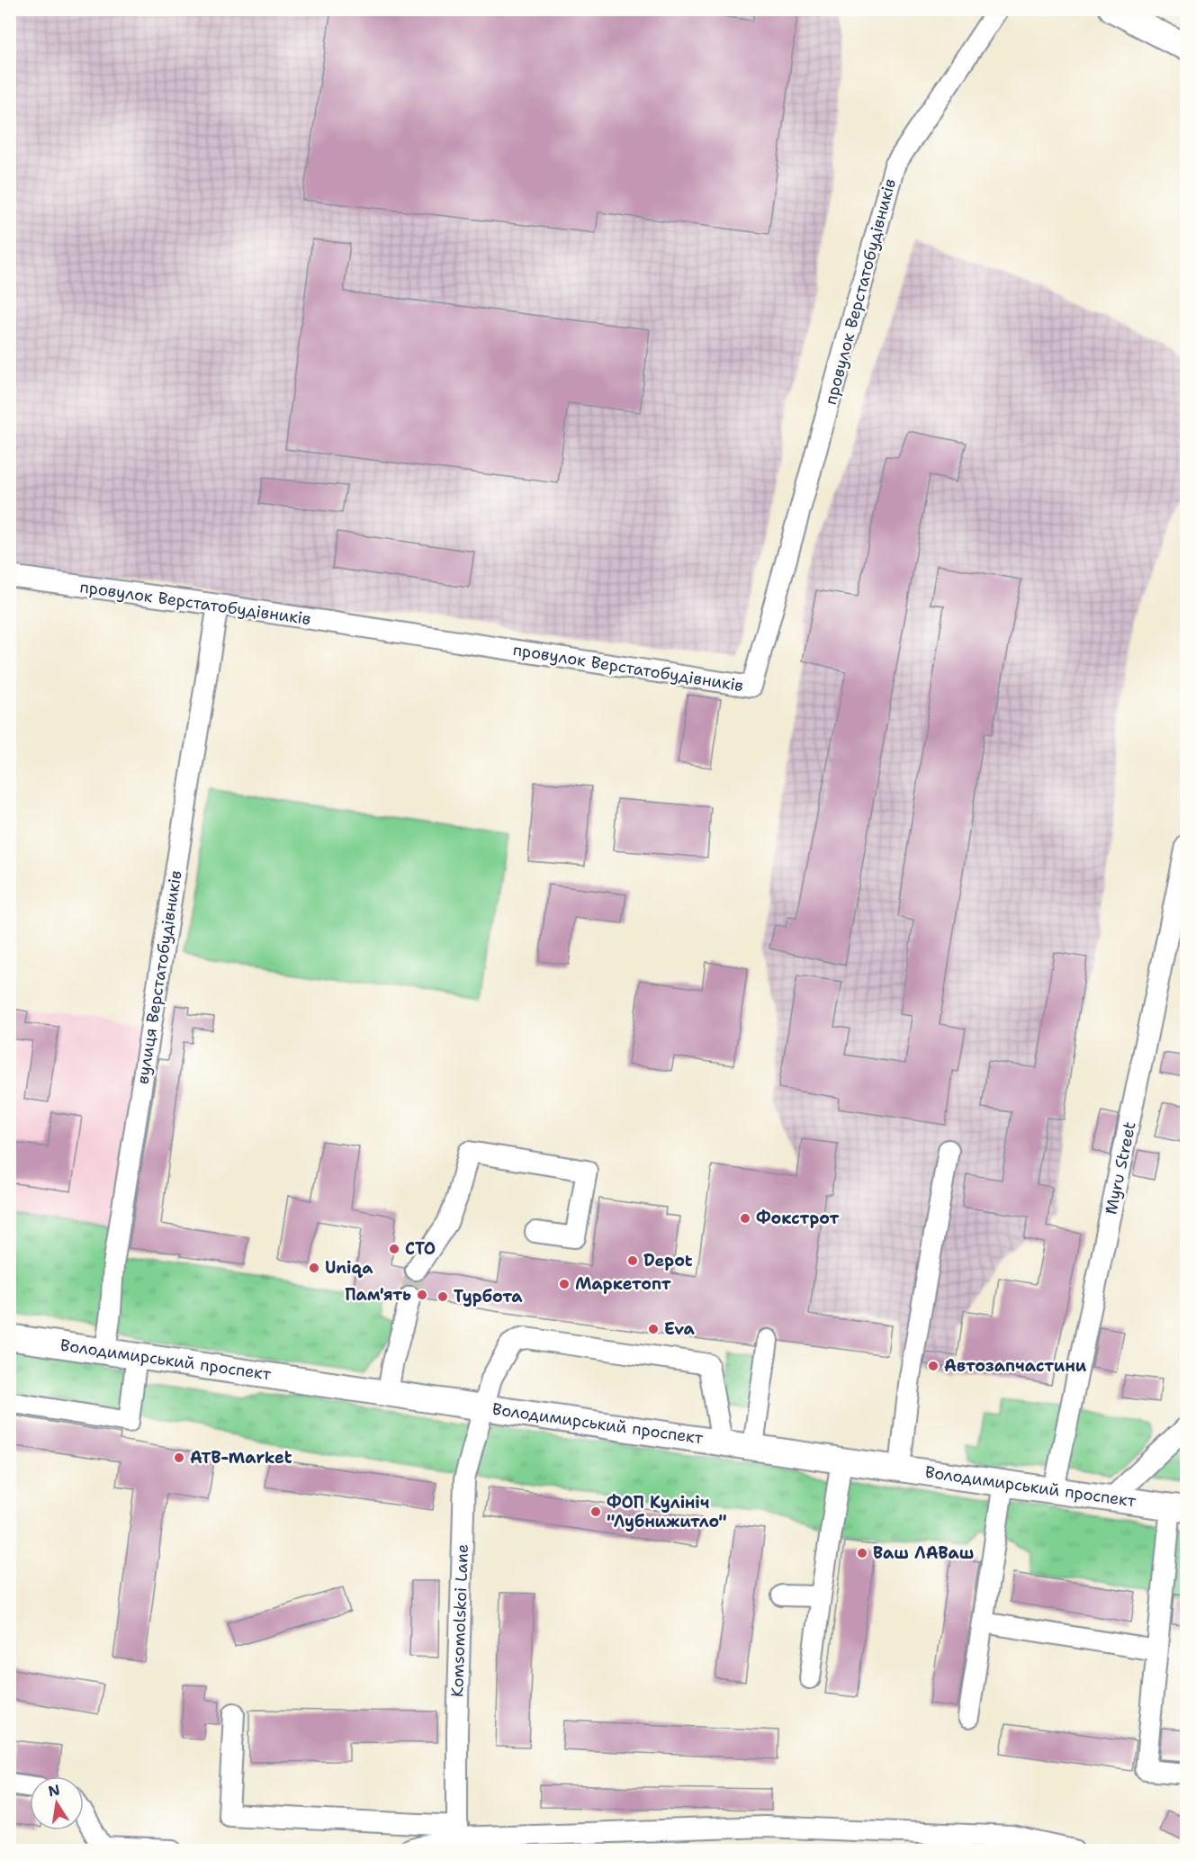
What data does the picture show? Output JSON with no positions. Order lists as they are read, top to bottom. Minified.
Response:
{"streets":{"main road":["Володимирський проспект"],"street":["провулок Верстатобудівників","вулиця Верстатобудівників","Myru Street","Komsomolskoi Lane"]},"crossings":[["провулок Верстатобудівників","вулиця Верстатобудівників"],["вулиця Верстатобудівників","Володимирський проспект"],["Myru Street","Володимирський проспект"],["Володимирський проспект","Komsomolskoi Lane"]],"places":["Фокстрот","СТО","Depot","Uniqa","Маркетопт","Пам'ять","Турбота","Eva","Автозапчастини","ATB-Market","ФОП Кулініч \"Лубнижитло\"","Ваш ЛАВаш"],"north":"top"}
